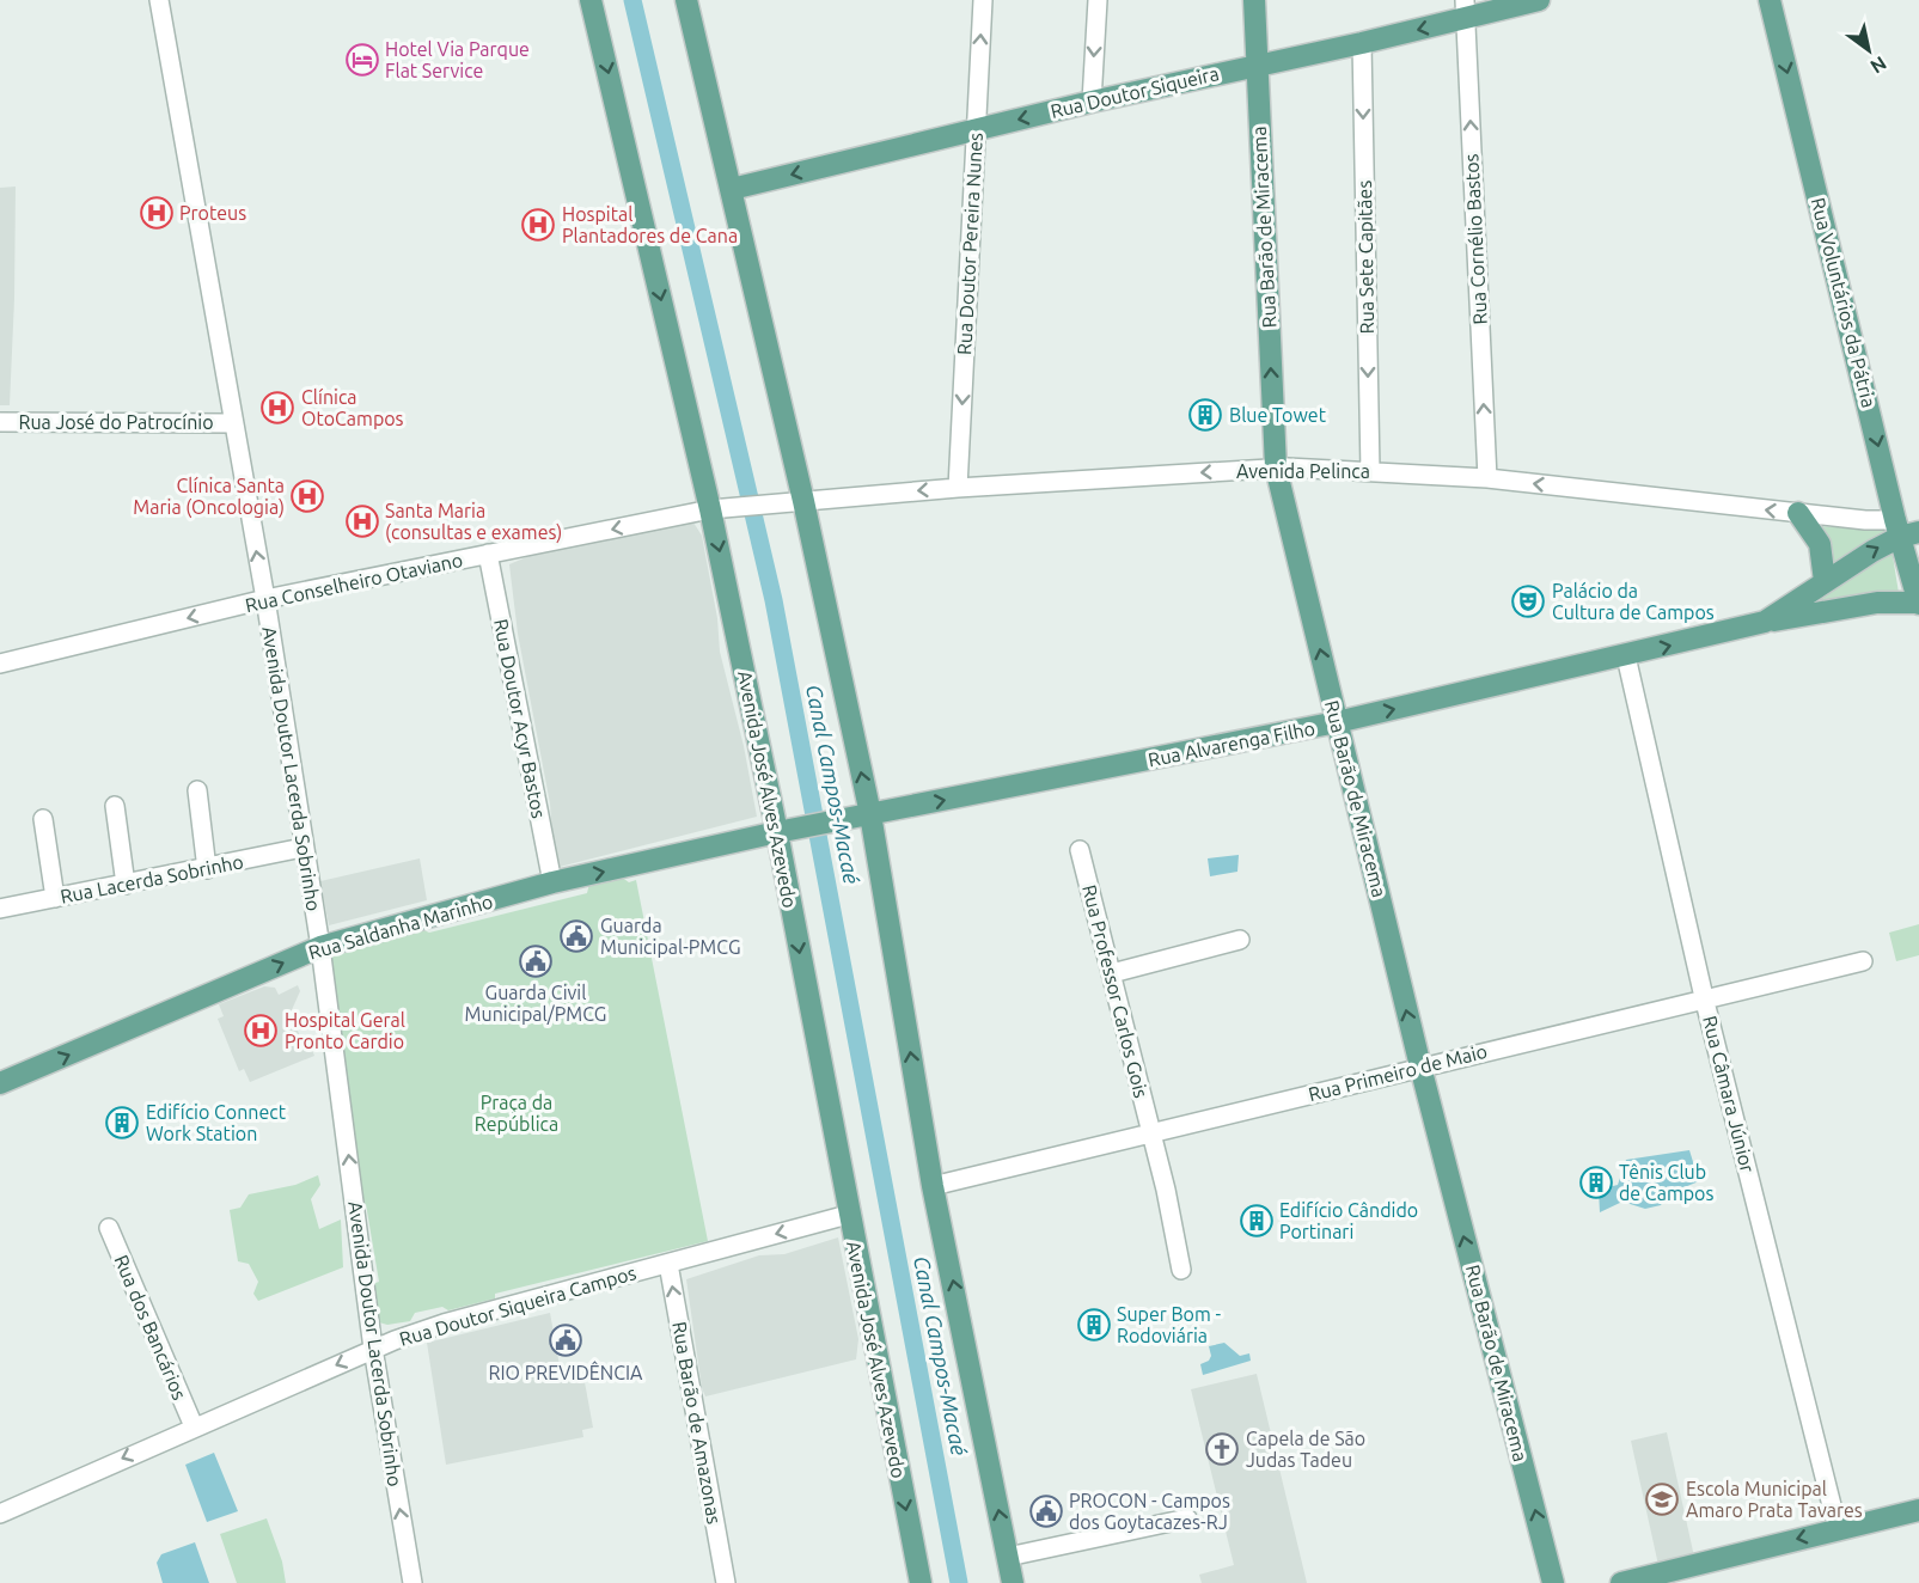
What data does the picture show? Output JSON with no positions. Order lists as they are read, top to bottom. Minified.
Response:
{"streets":{"main road":["Rua Doutor Siqueira","Rua Barão de Miracema","Rua Voluntários da Pátria","Rua Alvarenga Filho","Avenida José Alves Azevedo","Rua Saldanha Marinho"],"street":["Rua Cornélio Bastos","Rua Doutor Pereira Nunes","Rua Sete Capitães","Rua José do Patrocínio","Avenida Pelinca","Rua Conselheiro Otaviano","Rua Doutor Acyr Bastos","Avenida Doutor Lacerda Sobrinho","Rua Lacerda Sobrinho","Rua Professor Carlos Gois","Rua Primeiro de Maio","Rua Câmara Júnior","Rua Doutor Siqueira Campos","Rua dos Bancários","Rua Barão de Amazonas"]},"crossings":[["Rua Doutor Siqueira","Rua Barão de Miracema"],["Rua Doutor Siqueira","Rua Cornélio Bastos"],["Rua Doutor Siqueira","Rua Doutor Pereira Nunes"],["Rua Doutor Siqueira","Rua Sete Capitães"],["Rua Barão de Miracema","Avenida Pelinca"],["Rua Barão de Miracema","Rua Alvarenga Filho"],["Rua Barão de Miracema","Rua Primeiro de Maio"],["Rua Cornélio Bastos","Avenida Pelinca"],["Rua Doutor Pereira Nunes","Avenida Pelinca"],["Rua Sete Capitães","Avenida Pelinca"],["Rua Voluntários da Pátria","Avenida Pelinca"],["Rua Voluntários da Pátria","Rua Alvarenga Filho"],["Rua José do Patrocínio","Avenida Doutor Lacerda Sobrinho"],["Avenida Pelinca","Rua Conselheiro Otaviano"],["Avenida Pelinca","Rua Alvarenga Filho"],["Avenida Pelinca","Avenida José Alves Azevedo"],["Rua Conselheiro Otaviano","Rua Doutor Acyr Bastos"],["Rua Conselheiro Otaviano","Avenida Doutor Lacerda Sobrinho"],["Rua Conselheiro Otaviano","Avenida José Alves Azevedo"],["Rua Doutor Acyr Bastos","Rua Saldanha Marinho"],["Rua Alvarenga Filho","Avenida José Alves Azevedo"],["Rua Alvarenga Filho","Rua Saldanha Marinho"],["Rua Alvarenga Filho","Rua Câmara Júnior"],["Avenida Doutor Lacerda Sobrinho","Rua Lacerda Sobrinho"],["Avenida Doutor Lacerda Sobrinho","Rua Saldanha Marinho"],["Avenida Doutor Lacerda Sobrinho","Rua Doutor Siqueira Campos"],["Avenida José Alves Azevedo","Rua Saldanha Marinho"],["Avenida José Alves Azevedo","Rua Doutor Siqueira Campos"],["Rua Professor Carlos Gois","Rua Primeiro de Maio"],["Rua Primeiro de Maio","Rua Câmara Júnior"],["Rua Doutor Siqueira Campos","Rua dos Bancários"],["Rua Doutor Siqueira Campos","Rua Barão de Amazonas"]],"one_way":["Rua Doutor Siqueira","Rua Barão de Miracema","Rua Cornélio Bastos","Rua Sete Capitães","Rua Voluntários da Pátria","Avenida Pelinca","Rua Conselheiro Otaviano","Rua Alvarenga Filho","Avenida Doutor Lacerda Sobrinho","Rua Saldanha Marinho","Rua Doutor Siqueira Campos","Rua Barão de Amazonas"],"water":["Canal Campos-Macaé"],"parks":["Praça da República"],"places":{"hotel":["Hotel Via Parque Flat Service"],"hospital":["Proteus","Hospital Plantadores de Cana","Clínica OtoCampos","Clínica Santa Maria (Oncologia)","Santa Maria (consultas e exames)","Hospital Geral Pronto Cardio"],"building":["Blue Towet","Edifício Connect Work Station","Tênis Club de Campos","Edifício Cândido Portinari","Super Bom - Rodoviária"],"theatre":["Palácio da Cultura de Campos"],"public building":["Guarda Municipal-PMCG","Guarda Civil Municipal/PMCG","RIO PREVIDÊNCIA","PROCON - Campos dos Goytacazes-RJ"],"church":["Capela de São Judas Tadeu"],"school or university":["Escola Municipal Amaro Prata Tavares"]},"north":"bottom right"}
